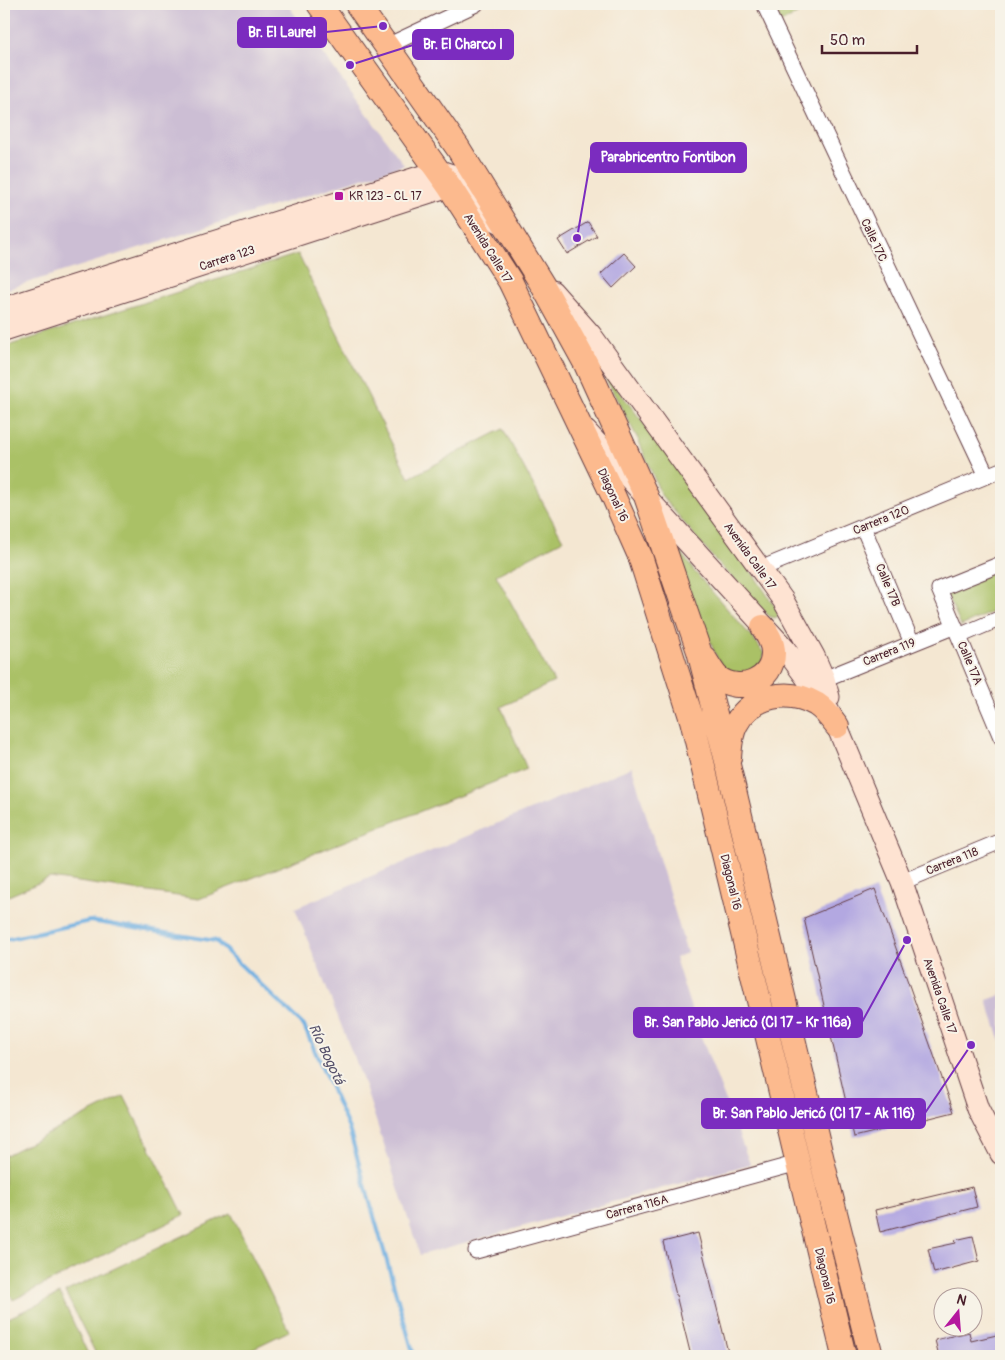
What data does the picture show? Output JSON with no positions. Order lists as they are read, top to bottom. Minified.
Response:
{"streets":{"main road":["Avenida Calle 17","Carrera 123","Diagonal 16"],"street":["Calle 17C","Carrera 120","Calle 17B","Carrera 119","Calle 17A","Carrera 118","Carrera 116A"]},"crossings":[["Calle 17C","Carrera 120"],["Avenida Calle 17","Carrera 123"],["Avenida Calle 17","Diagonal 16"],["Avenida Calle 17","Carrera 120"],["Avenida Calle 17","Carrera 119"],["Avenida Calle 17","Carrera 118"],["Diagonal 16","Carrera 116A"],["Carrera 120","Calle 17B"],["Calle 17B","Carrera 119"],["Carrera 119","Calle 17A"]],"water":["Río Bogotá"],"places":{"other":["Br. El Laurel","Br. El Charco I","Parabricentro Fontibon","Br. San Pablo Jericó (Cl 17 - Kr 116a)","Br. San Pablo Jericó (Cl 17 - Ak 116)"],"transit":["KR 123 - CL 17"]},"scale_bar":"50 m","north":"top"}
